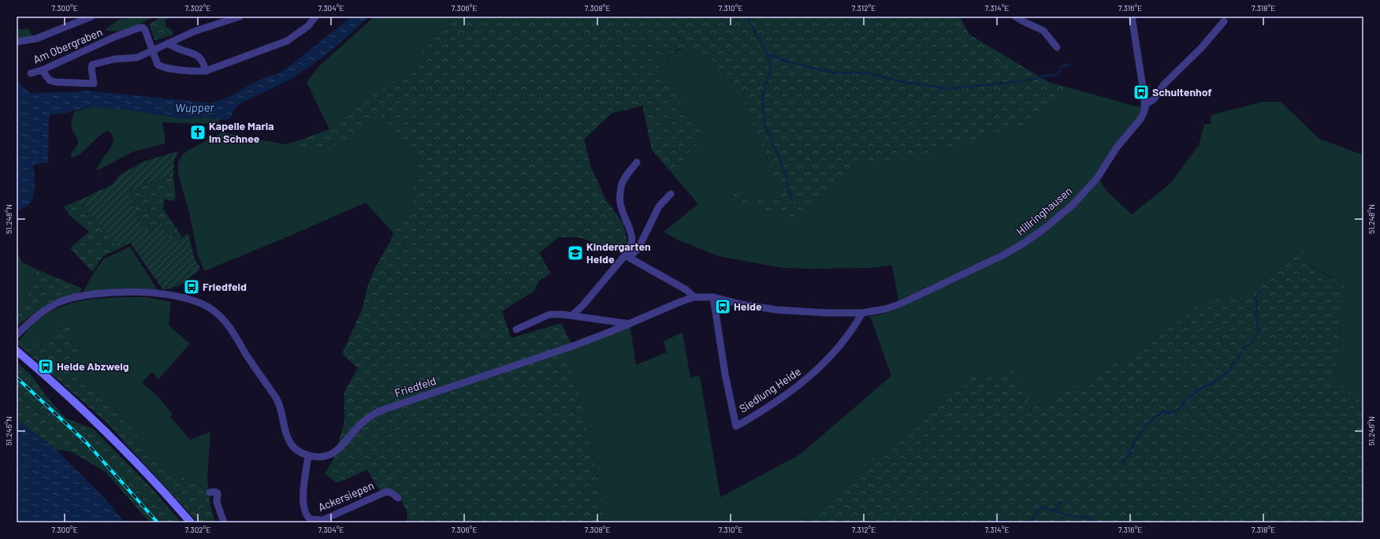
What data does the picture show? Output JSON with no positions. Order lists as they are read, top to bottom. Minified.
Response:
{"streets":{"street":["Am Obergraben","Hillringhausen","Friedfeld","Siedlung Heide","Ackersiepen"]},"crossings":[["Hillringhausen","Siedlung Heide"],["Friedfeld","Ackersiepen"]],"water":["Wupper"],"places":{"bus stop":["Schultenhof","Friedfeld","Heide","Heide Abzweig"],"church":["Kapelle Maria im Schnee"],"school or university":["Kindergarten Heide"]},"coordinates":["7.300°E","7.302°E","7.304°E","7.306°E","7.308°E","7.310°E","7.312°E","7.314°E","7.316°E","7.318°E","51.248°N","51.246°N"]}
